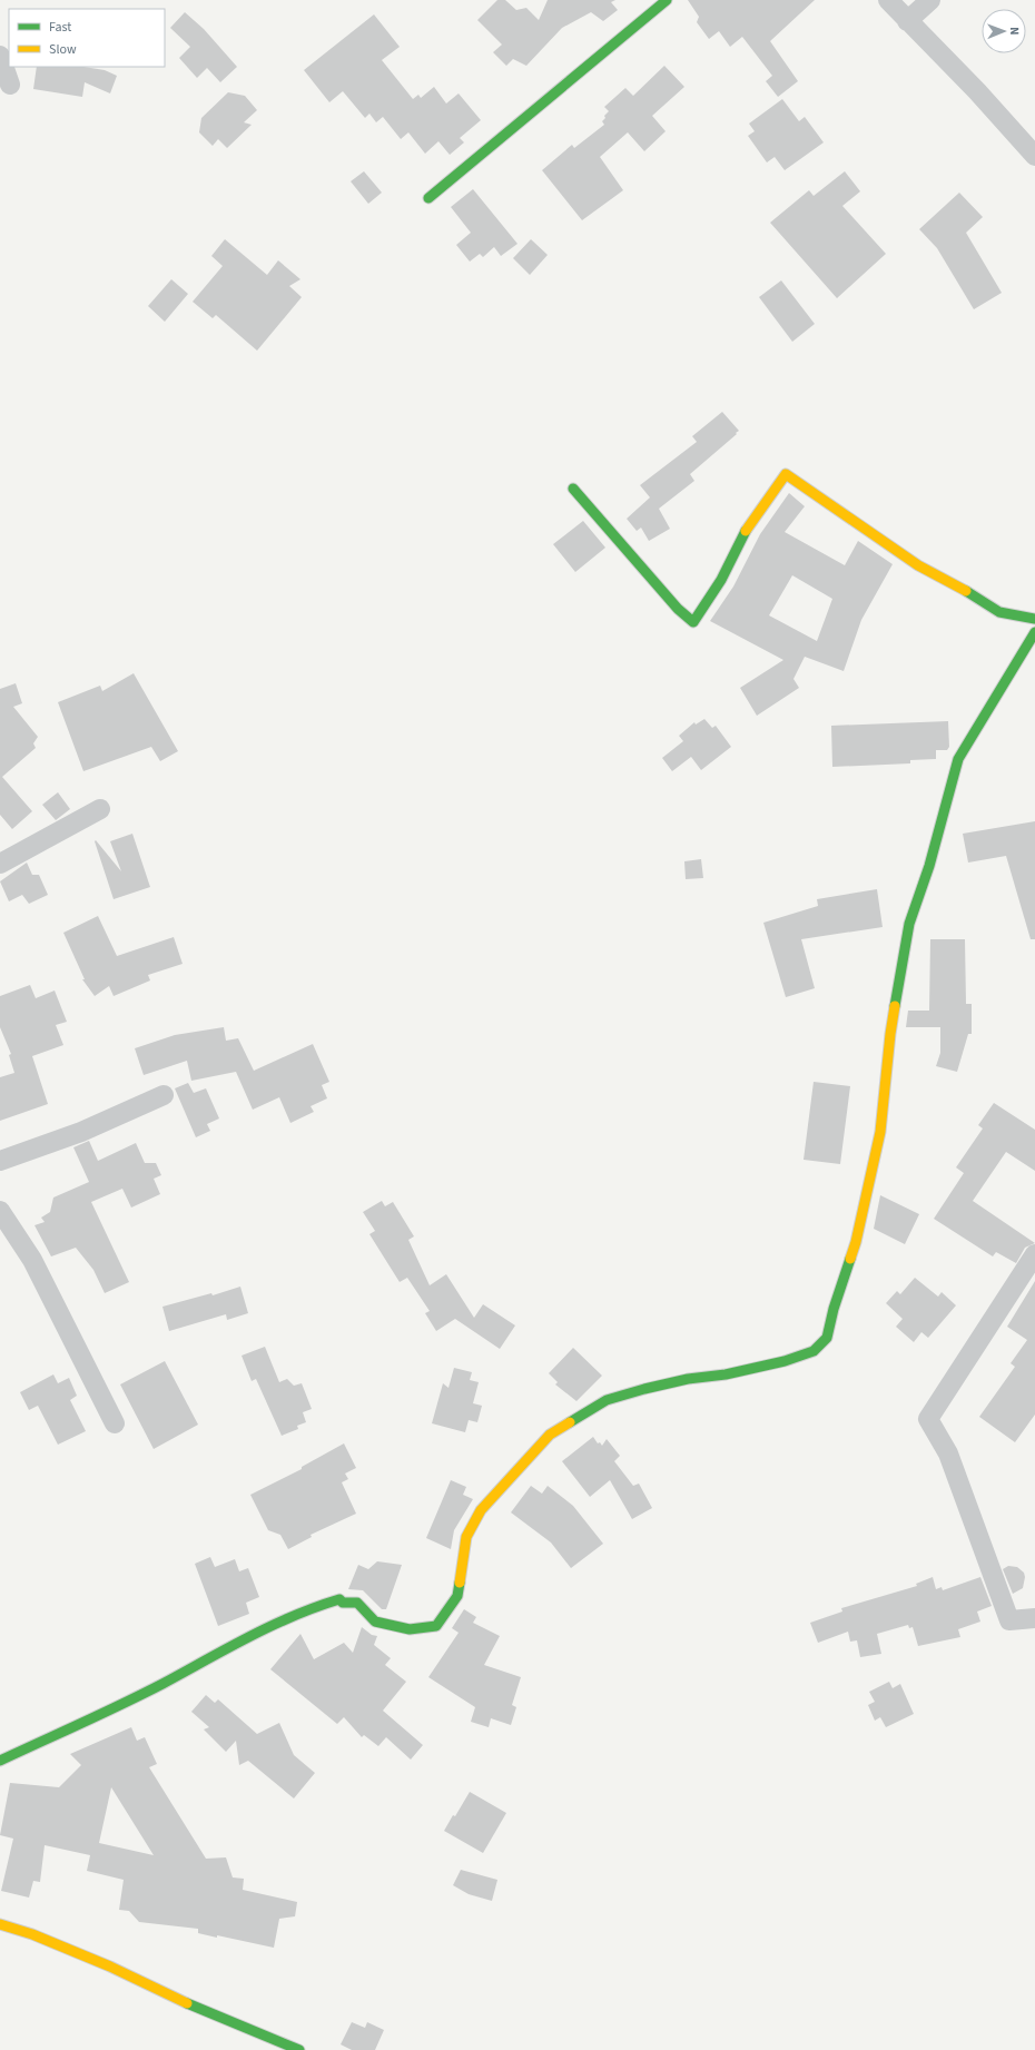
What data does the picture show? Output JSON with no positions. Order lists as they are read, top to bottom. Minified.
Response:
{"legend":["Fast","Slow"],"north":"right"}
